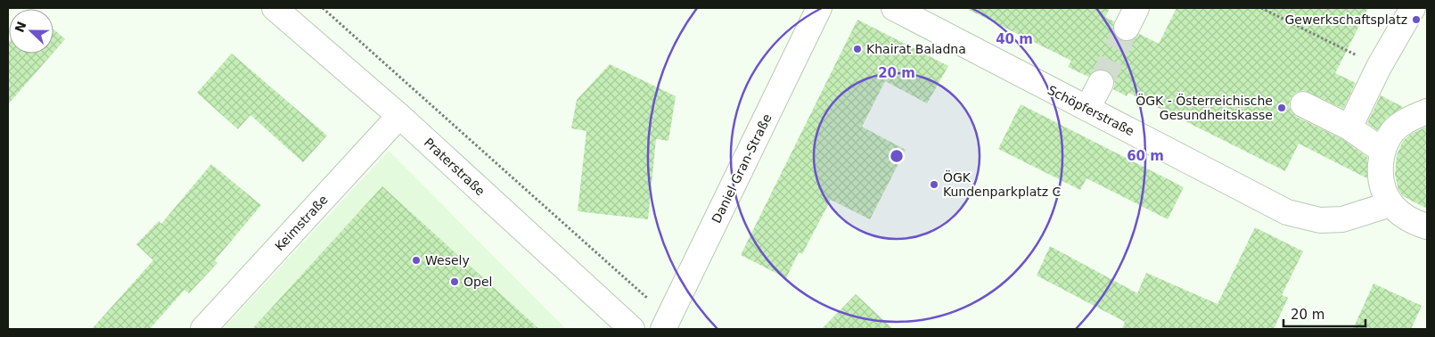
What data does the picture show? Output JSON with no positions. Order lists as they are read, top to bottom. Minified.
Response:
{"streets":{"street":["Schöpferstraße","Praterstraße","Daniel Gran-Straße","Keimstraße"]},"crossings":[["Praterstraße","Keimstraße"]],"places":["Gewerkschaftsplatz","Khairat Baladna","ÖGK - Österreichische Gesundheitskasse","ÖGK Kundenparkplatz C","Wesely","Opel"],"scale_bar":"20 m","north":"left","rings":["40 m","20 m","60 m"]}
